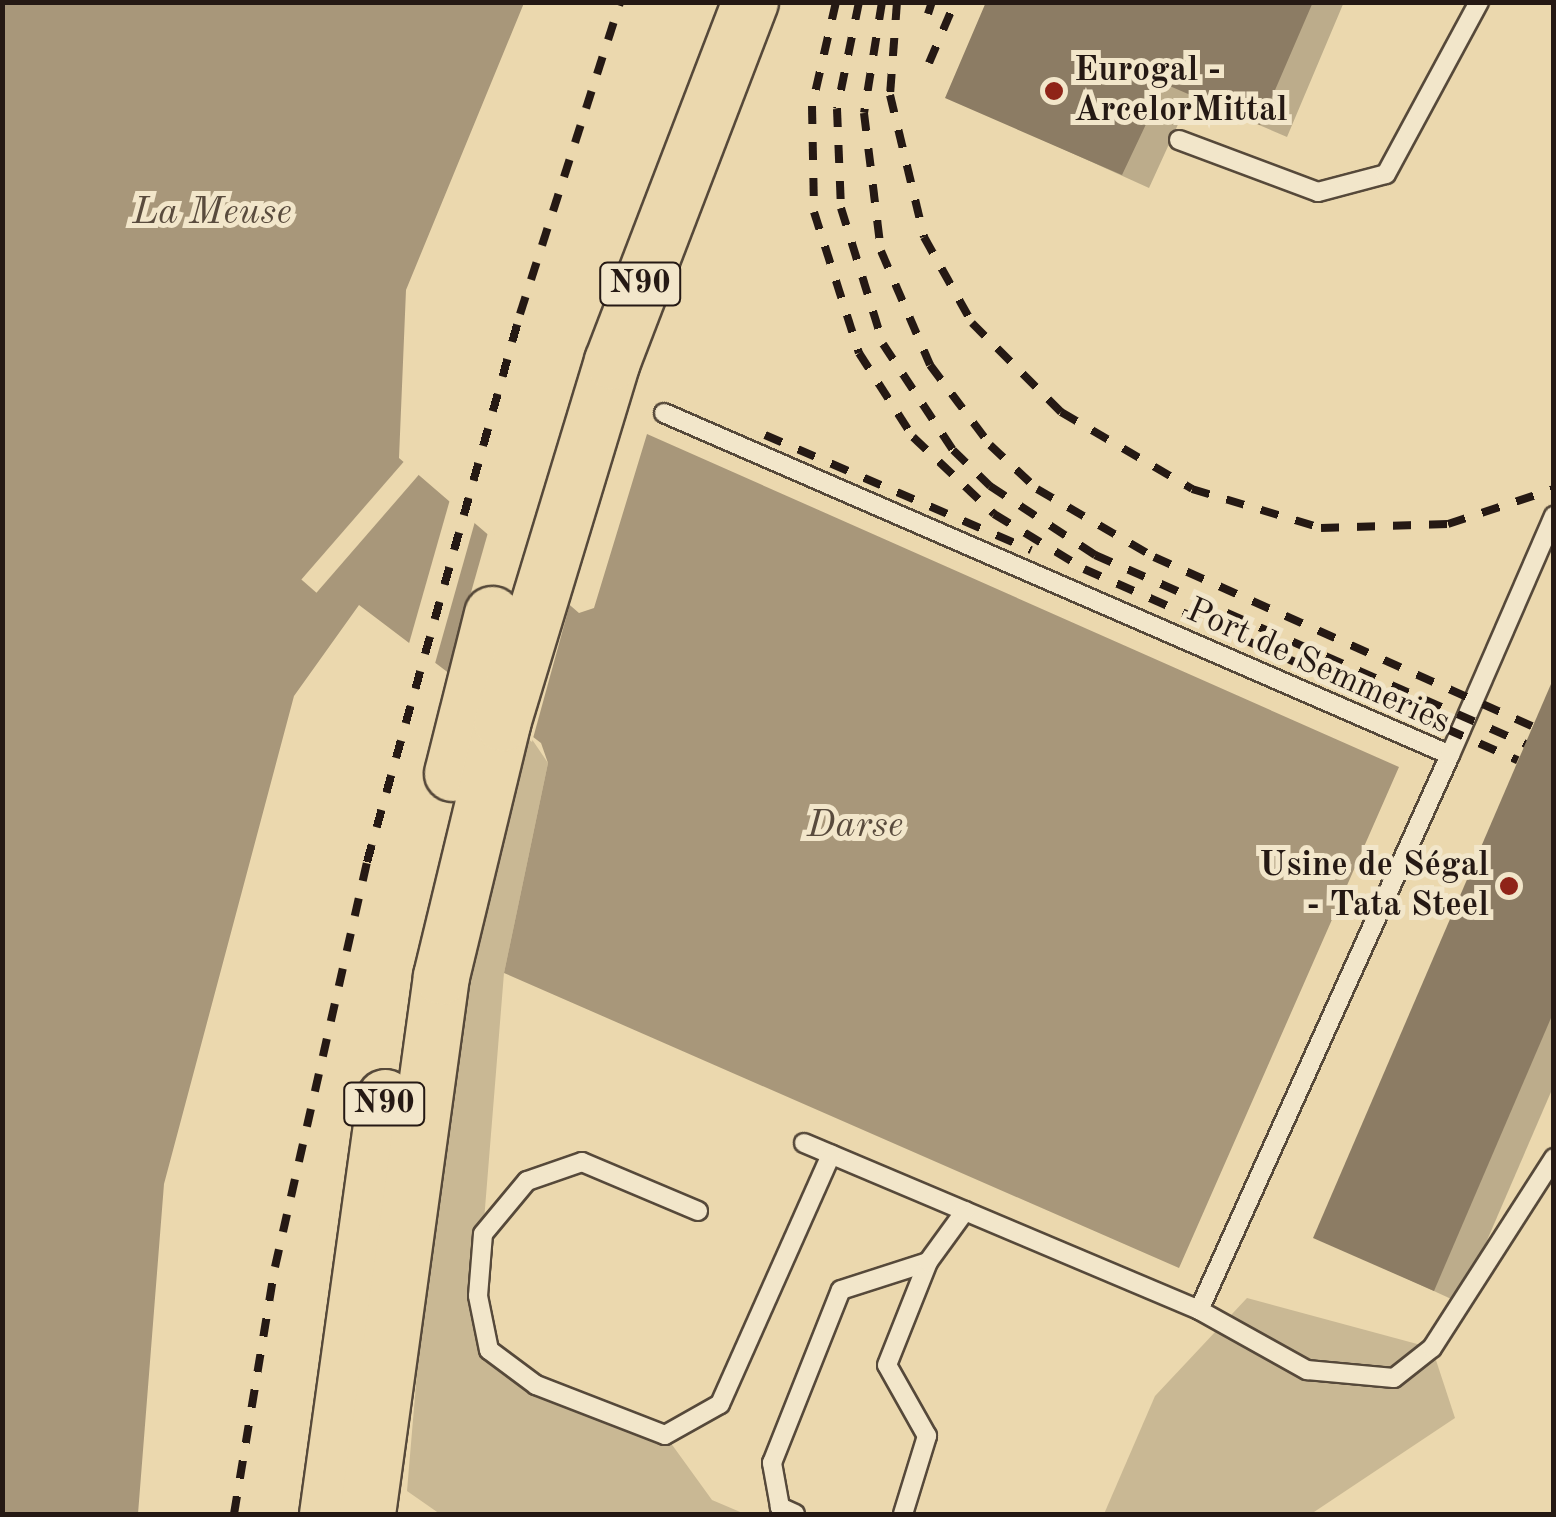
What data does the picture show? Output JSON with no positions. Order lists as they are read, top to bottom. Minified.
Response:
{"streets":{"highway":["N90"],"lane":["Port de Semmeries"]},"water":["La Meuse","Darse"],"places":["Eurogal - ArcelorMittal","Usine de Ségal - Tata Steel"]}
